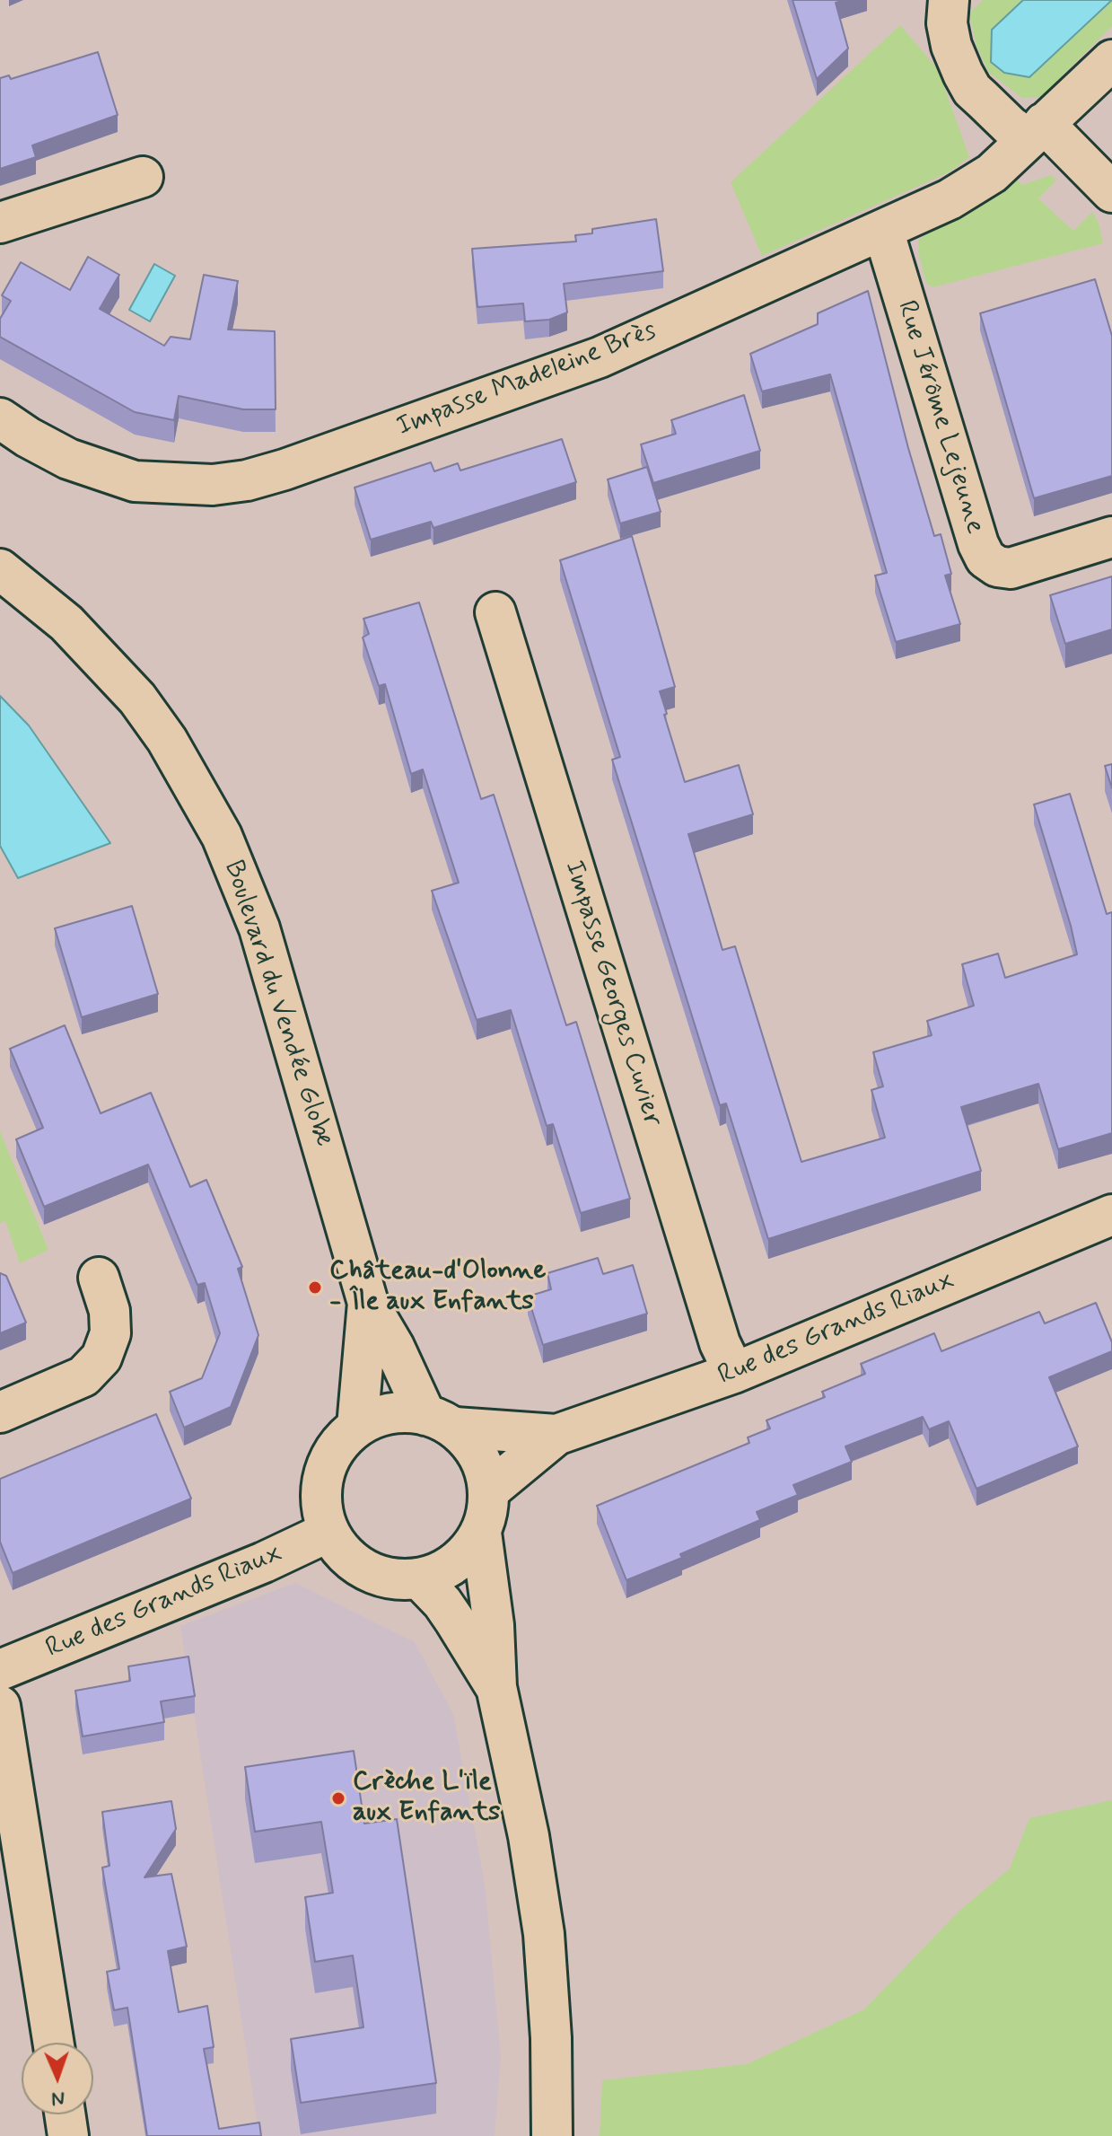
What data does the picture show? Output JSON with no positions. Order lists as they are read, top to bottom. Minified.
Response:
{"streets":{"street":["Impasse Madeleine Brès","Rue Jérôme Lejeune","Impasse Georges Cuvier","Boulevard du Vendée Globe","Rue des Grands Riaux"]},"crossings":[["Impasse Madeleine Brès","Rue Jérôme Lejeune"],["Impasse Georges Cuvier","Rue des Grands Riaux"],["Boulevard du Vendée Globe","Rue des Grands Riaux"]],"places":["Château-d'Olonne - Île aux Enfants","Crèche L'ïle aux Enfants"],"north":"bottom"}
